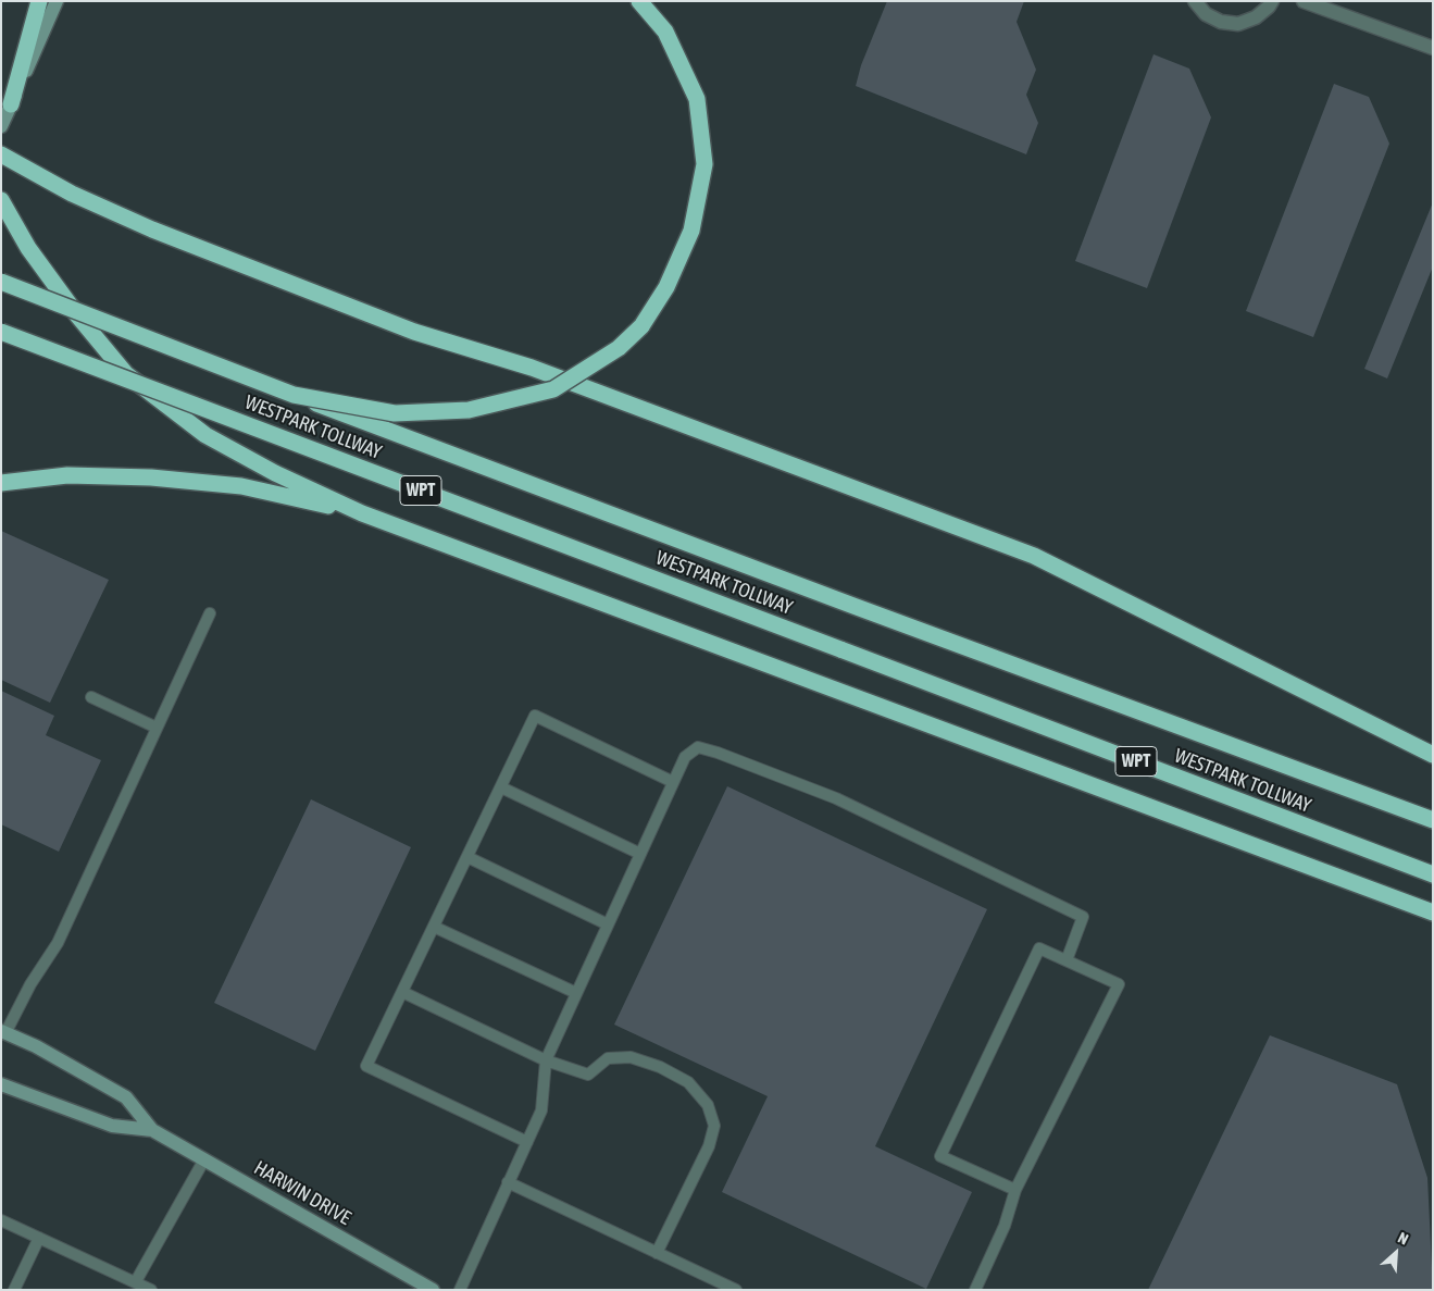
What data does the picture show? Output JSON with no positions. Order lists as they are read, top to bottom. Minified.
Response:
{"streets":{"highway":["WESTPARK TOLLWAY","WPT"],"main road":["HARWIN DRIVE"]},"north":"top right"}
